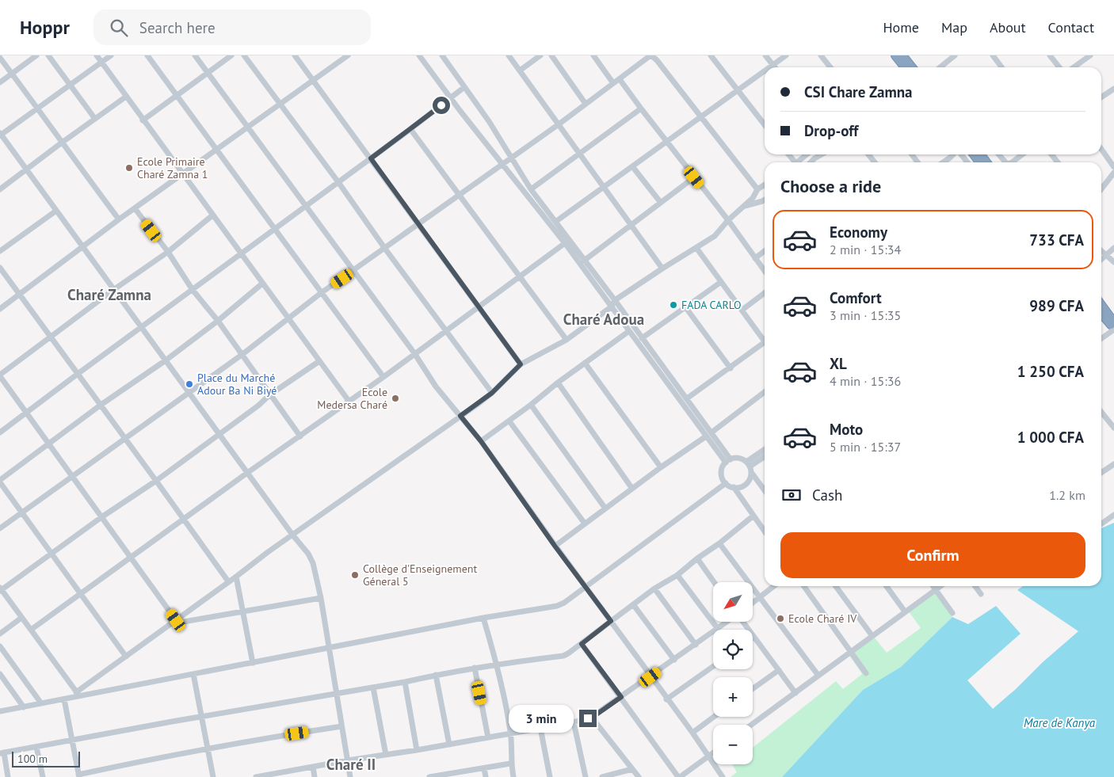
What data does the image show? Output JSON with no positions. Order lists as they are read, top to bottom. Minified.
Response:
{"districts":["Charé Zamna","Charé Adoua","Charé II"],"water":["Mare de Kanya"],"places":["Ecole Primaire Charé Zamna 1","FADA CARLO","Place du Marché Adour Ba Ni Biyé","Ecole Medersa Charé","Collège d'Enseignement Géneral 5","Ecole Charé IV"],"scale_bar":"100 m","north":"bottom left","page":{"header":"Hoppr","search":"Search here","nav":["Home","Map","About","Contact"],"banner":["CSI Chare Zamna","Drop-off"],"heading":"Choose a ride","list":[{"name":"Economy","note":"2 min · 15:34","value":"733 CFA"},{"name":"Comfort","note":"3 min · 15:35","value":"989 CFA"},{"name":"XL","note":"4 min · 15:36","value":"1 250 CFA"},{"name":"Moto","note":"5 min · 15:37","value":"1 000 CFA"}],"pay":["Cash","1.2 km"],"buttons":"Confirm","map_buttons":["+","−"],"bubble":"3 min","scale":"100 m"}}
